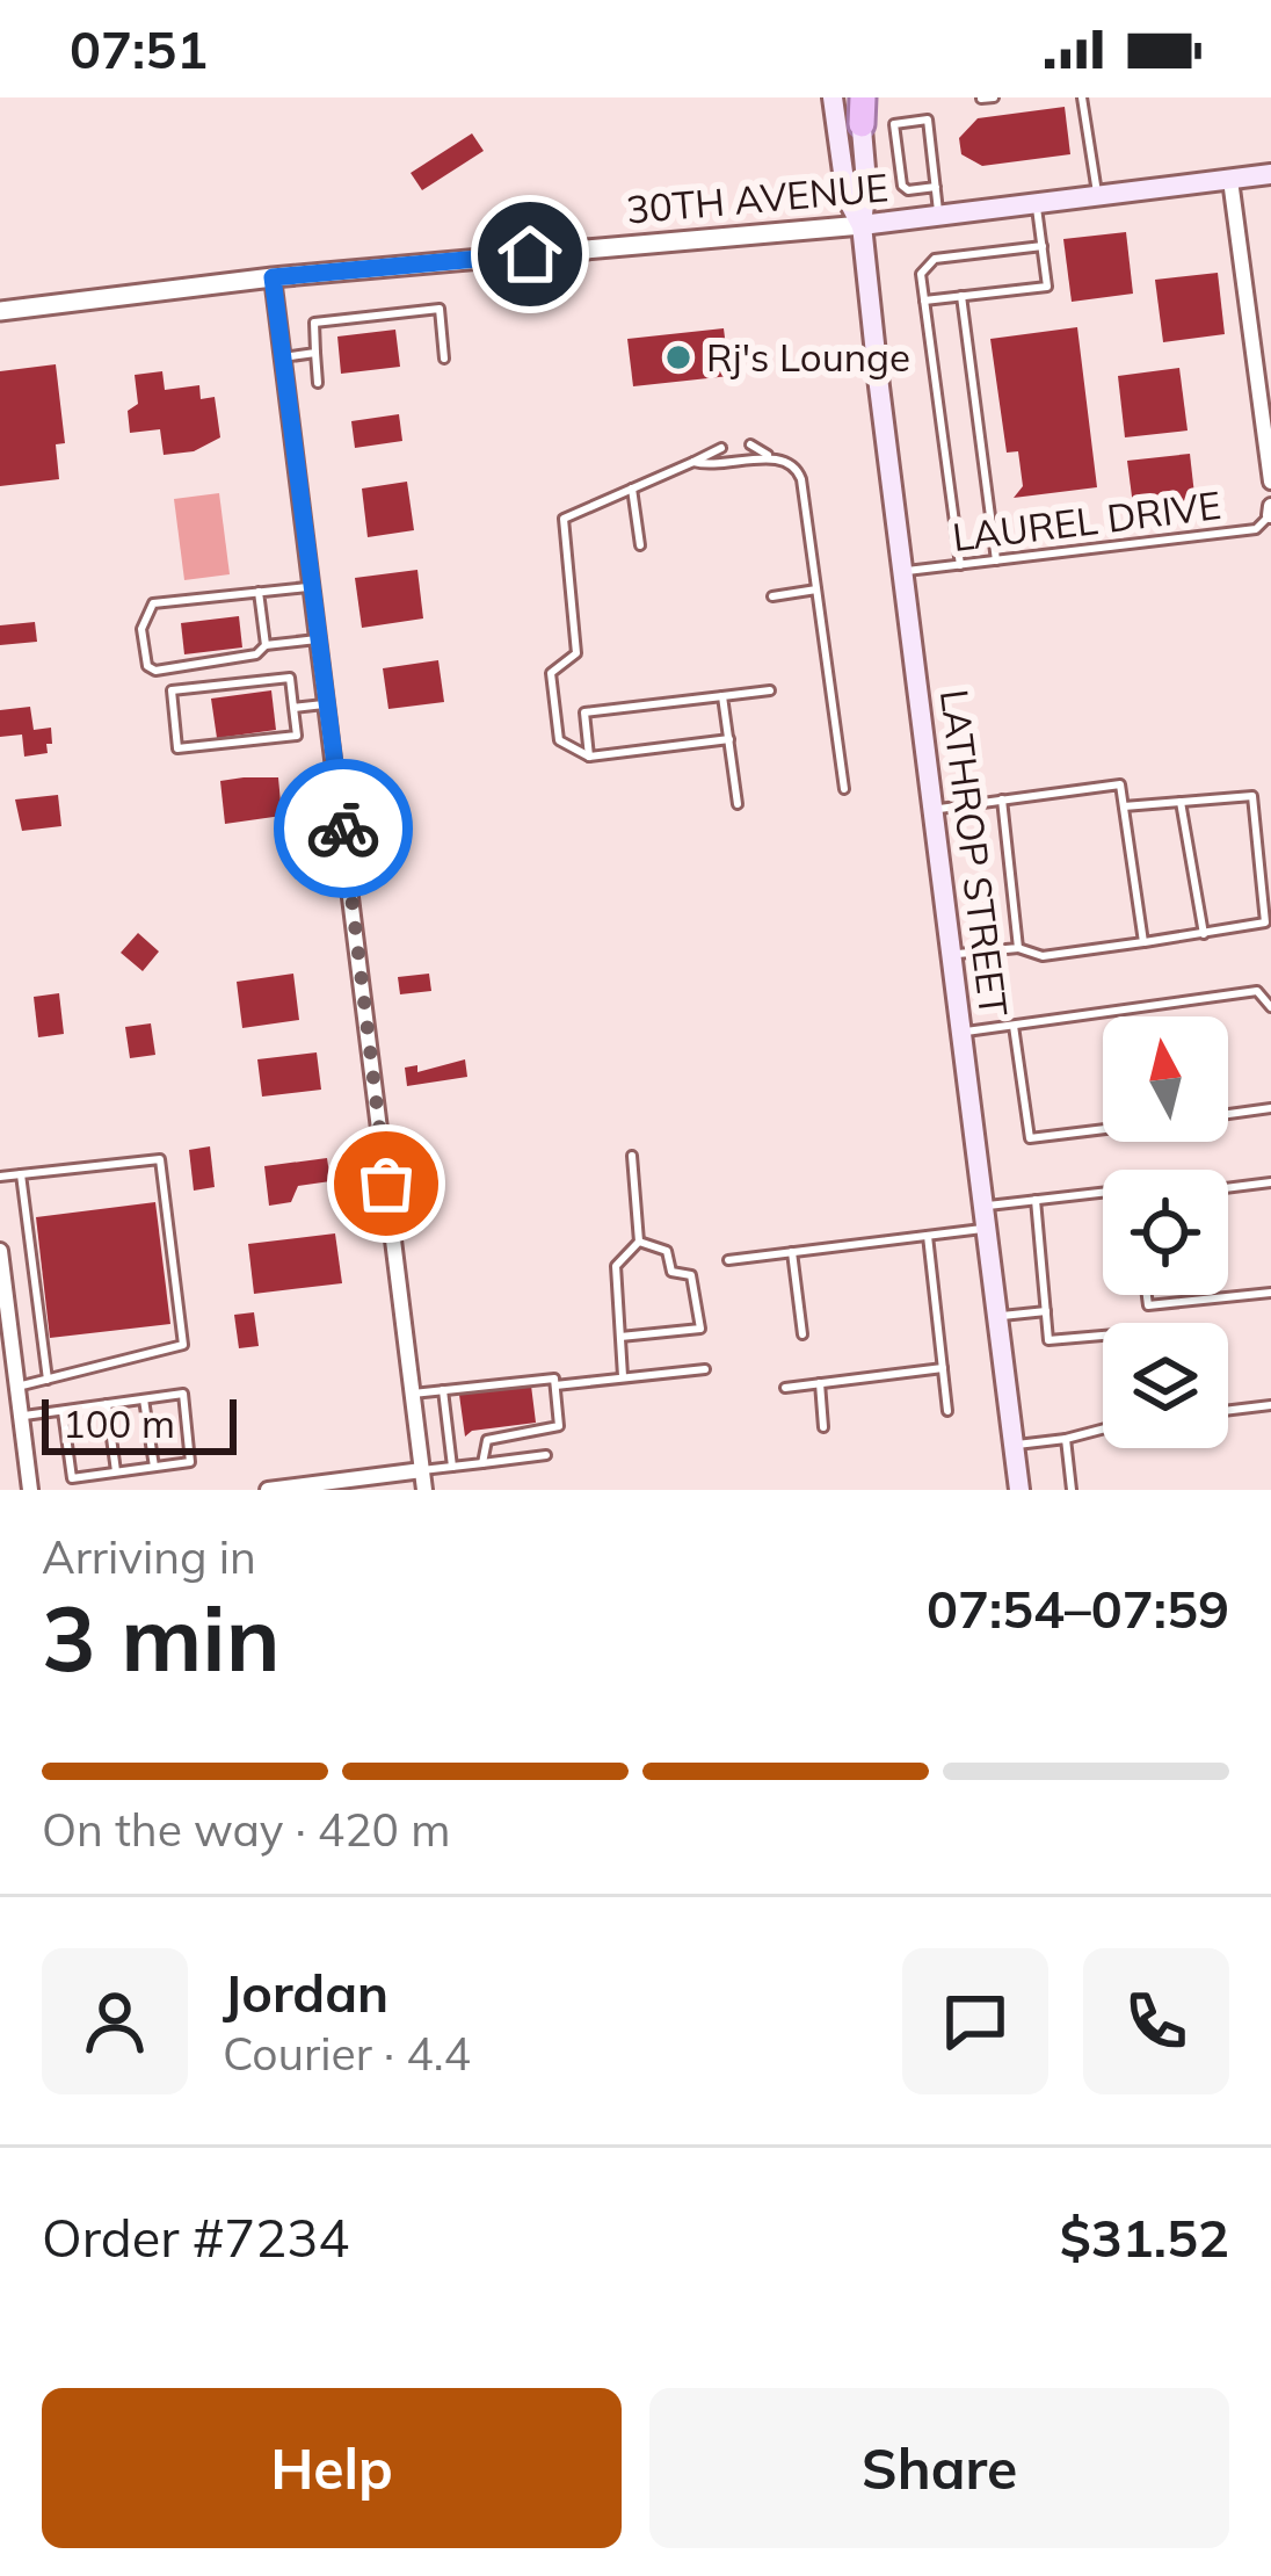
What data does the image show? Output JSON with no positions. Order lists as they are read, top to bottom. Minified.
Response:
{"streets":{"main road":["30TH AVENUE","LATHROP STREET"],"lane":["LAUREL DRIVE"]},"crossings":[["30TH AVENUE","LATHROP STREET"],["LAUREL DRIVE","LATHROP STREET"]],"places":["Rj's Lounge"],"scale_bar":"100 m","north":"top","page":{"status":"07:51","scale":"100 m","heading":["3 min","Arriving in","07:54–07:59"],"panel":["Jordan","Courier · 4.4","Order #7234","$31.52"],"bar":"On the way · 420 m","buttons":["Help","Share"]}}
